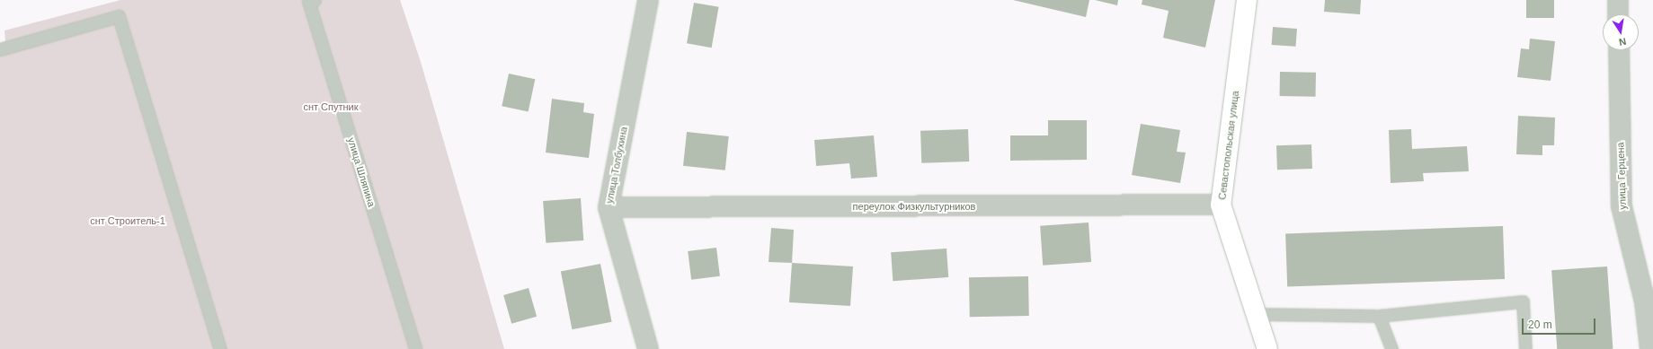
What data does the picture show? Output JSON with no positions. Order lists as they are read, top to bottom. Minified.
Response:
{"streets":{"street":["Севастопольская улица","улица Толбухина","улица Герцена","переулок Физкультурников"],"lane":["улица Шляпина"]},"crossings":[["Севастопольская улица","переулок Физкультурников"],["улица Толбухина","переулок Физкультурников"]],"parks":["снт Спутник","снт Строитель-1"],"scale_bar":"20 m","north":"bottom"}
